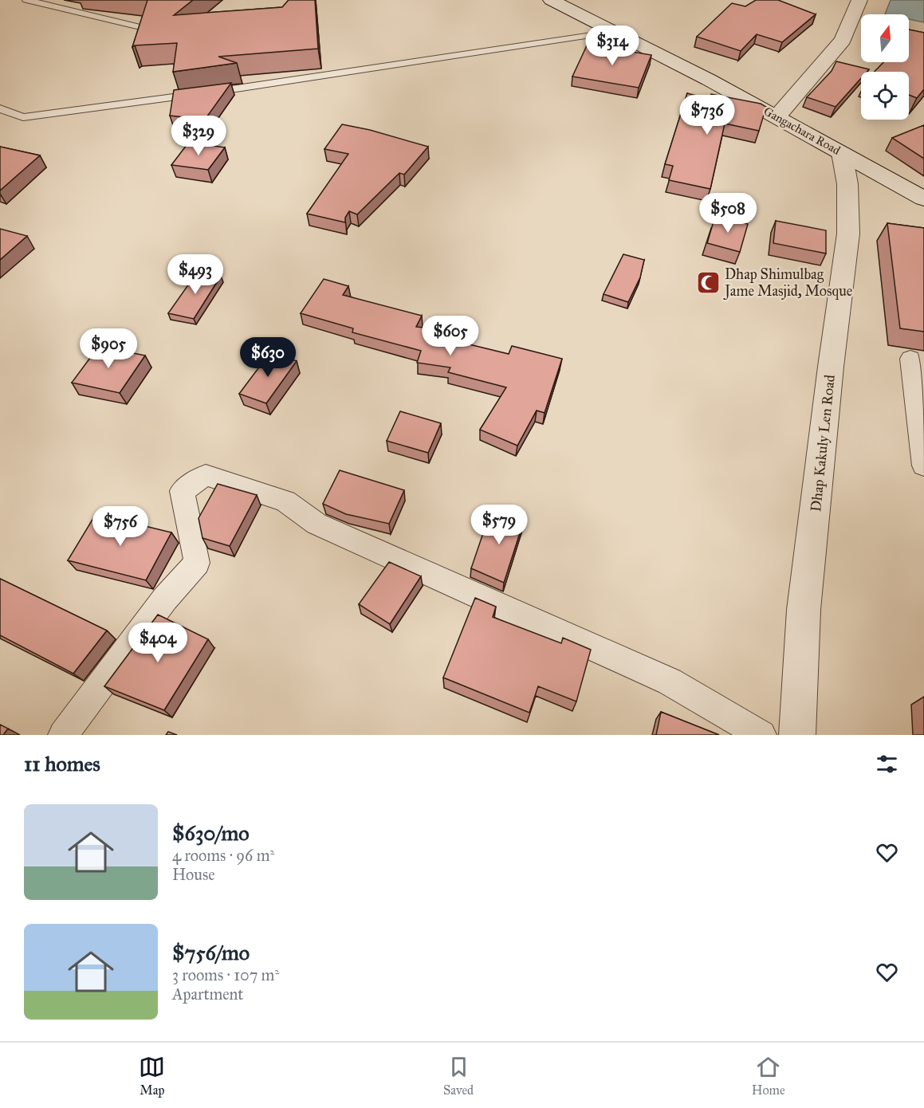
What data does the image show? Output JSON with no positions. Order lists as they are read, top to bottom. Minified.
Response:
{"streets":{"street":["Gangachara Road","Dhap Kakuly Len Road"]},"crossings":[["Gangachara Road","Dhap Kakuly Len Road"]],"places":{"mosque":["Dhap Shimulbag Jame Masjid, Mosque"]},"north":"top","page":{"price":["$314","$736","$329","$508","$493","$605","$905","$630","$579","$756","$404"],"heading":"11 homes","list":[{"name":"$630/mo","note":"4 rooms · 96 m² · House"},{"name":"$756/mo","note":"3 rooms · 107 m² · Apartment"}],"tabs":["Map","Saved","Home"]}}
